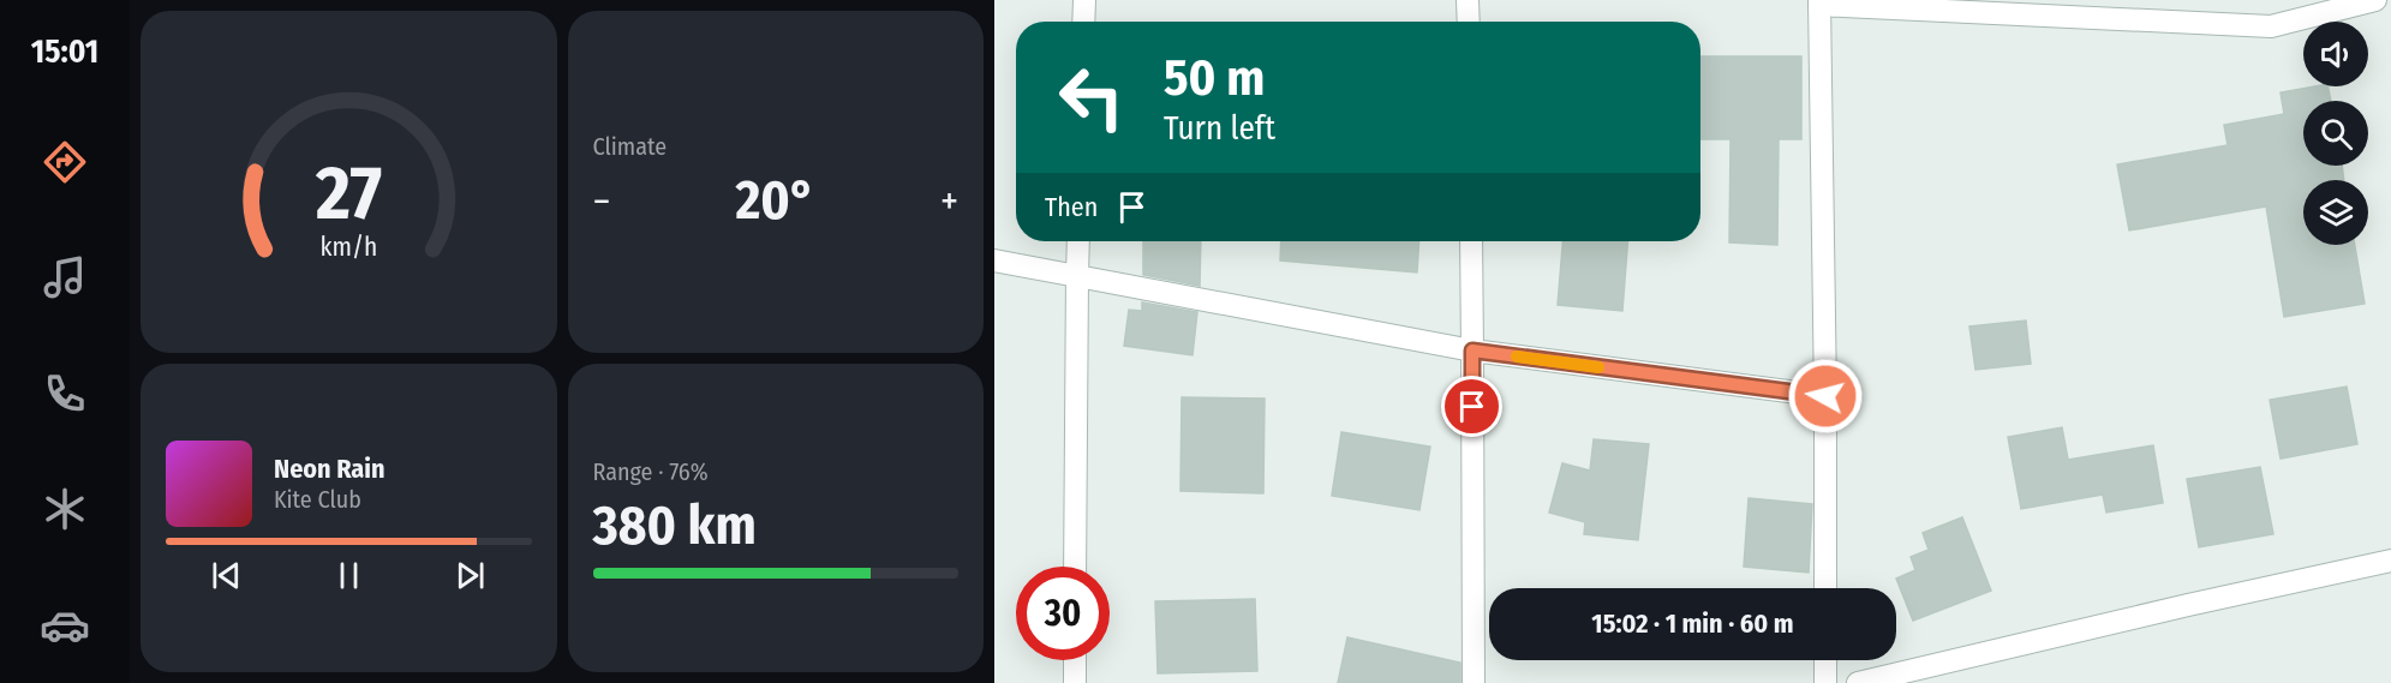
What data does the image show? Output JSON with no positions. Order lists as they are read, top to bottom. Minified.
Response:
{"page":{"tabs":"15:01","tile":["Climate",["Range · 76%","380 km"]],"turn":["50 m","Turn left"],"heat":["−","20°","+"],"then":"Then","song":["Neon Rain","Kite Club"],"limit":"30","trip":"15:02 · 1 min · 60 m","gauge":["27","km/h"]}}
